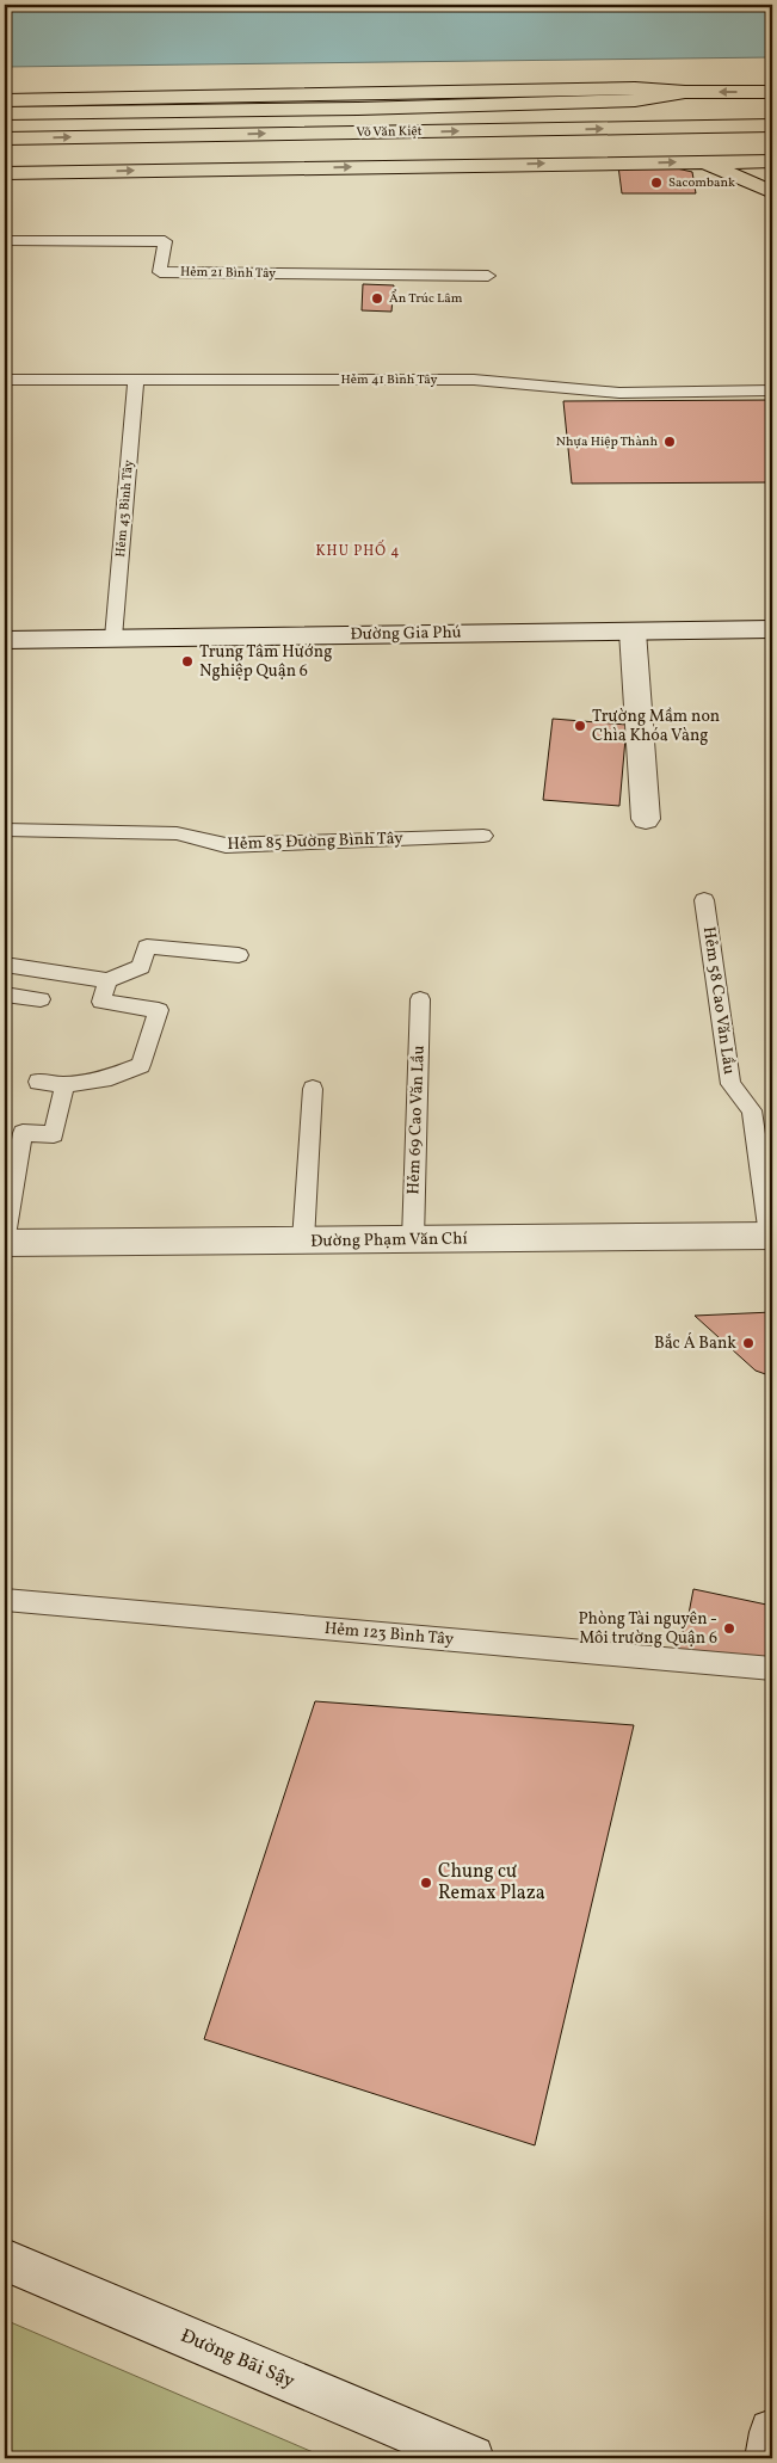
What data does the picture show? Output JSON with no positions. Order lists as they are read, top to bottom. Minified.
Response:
{"streets":{"main road":["Võ Văn Kiệt"],"street":["Đường Gia Phú","Đường Phạm Văn Chí","Đường Bãi Sậy"],"lane":["Hẻm 21 Bình Tây","Hẻm 41 Bình Tây","Hẻm 43 Bình Tây","Hẻm 85 Đường Bình Tây","Hẻm 58 Cao Văn Lầu","Hẻm 69 Cao Văn Lầu","Hẻm 123 Bình Tây"]},"crossings":[["Hẻm 41 Bình Tây","Hẻm 43 Bình Tây"],["Hẻm 43 Bình Tây","Đường Gia Phú"],["Hẻm 58 Cao Văn Lầu","Đường Phạm Văn Chí"],["Hẻm 69 Cao Văn Lầu","Đường Phạm Văn Chí"]],"districts":["KHU PHỐ 4"],"places":["Sacombank","Ẩn Trúc Lâm","Nhựa Hiệp Thành","Trung Tâm Hướng Nghiệp Quận 6","Trường Mầm non Chìa Khóa Vàng","Bắc Á Bank","Phòng Tài nguyên - Môi trường Quận 6","Chung cư Remax Plaza"]}
